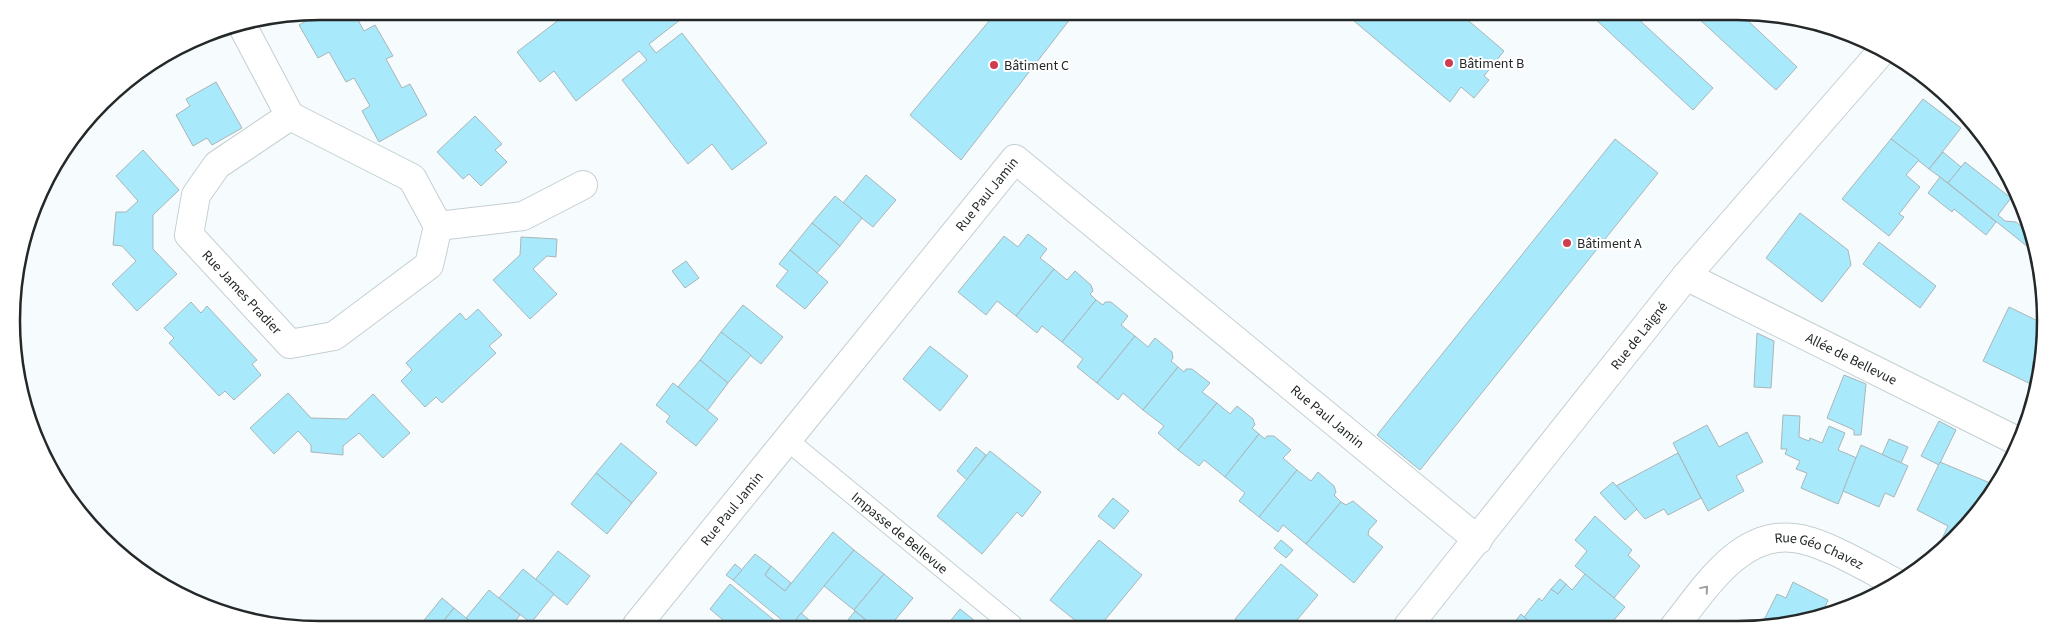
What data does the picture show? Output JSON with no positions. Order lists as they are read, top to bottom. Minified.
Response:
{"streets":{"street":["Rue Paul Jamin","Rue James Pradier","Rue de Laigné","Allée de Bellevue","Rue Géo Chavez"],"lane":["Impasse de Bellevue"]},"crossings":[["Rue Paul Jamin","Rue de Laigné"],["Rue Paul Jamin","Impasse de Bellevue"],["Rue de Laigné","Allée de Bellevue"]],"one_way":["Rue Géo Chavez"],"places":["Bâtiment B","Bâtiment C","Bâtiment A"]}
